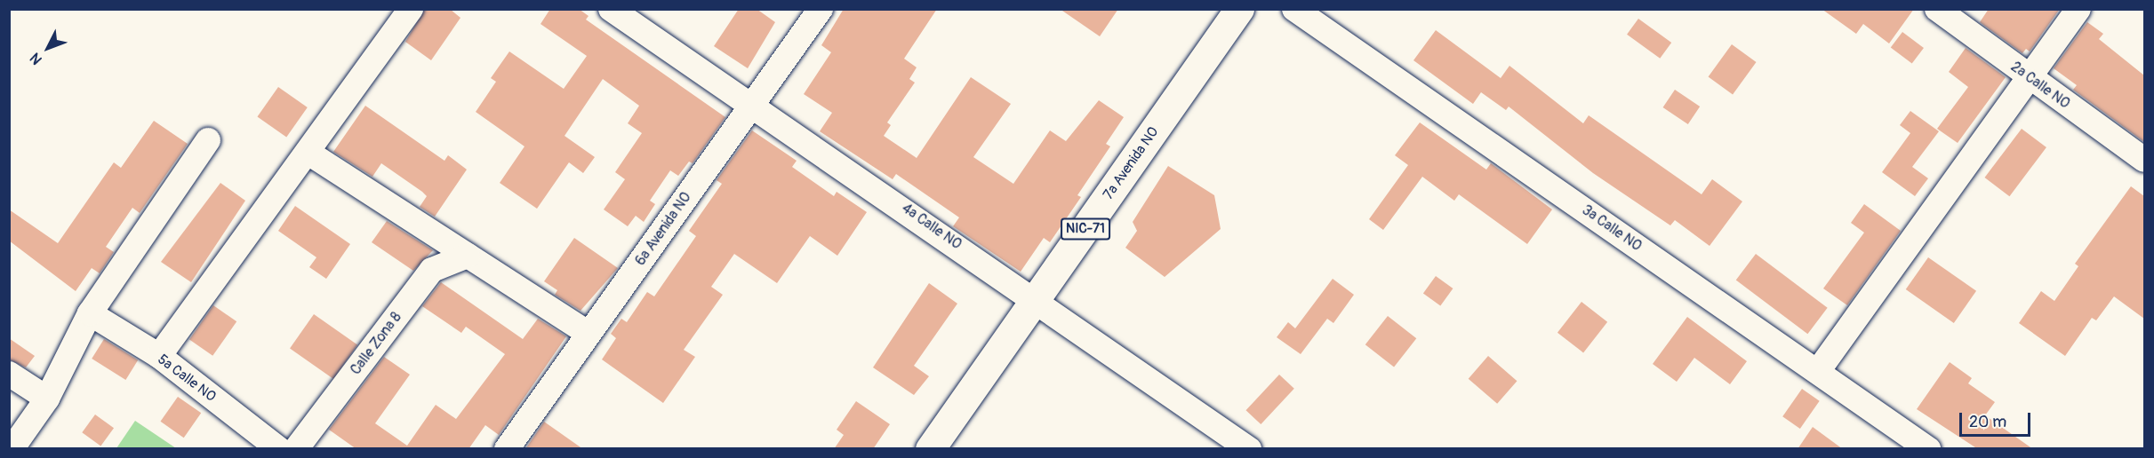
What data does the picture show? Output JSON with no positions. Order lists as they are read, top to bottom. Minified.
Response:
{"streets":{"highway":["7a Avenida NO","NIC-71"],"street":["2a Calle NO","4a Calle NO","3a Calle NO","6a Avenida NO","Calle Zona 8","5a Calle NO"]},"crossings":[["7a Avenida NO","4a Calle NO"],["4a Calle NO","6a Avenida NO"]],"scale_bar":"20 m","north":"bottom left"}
